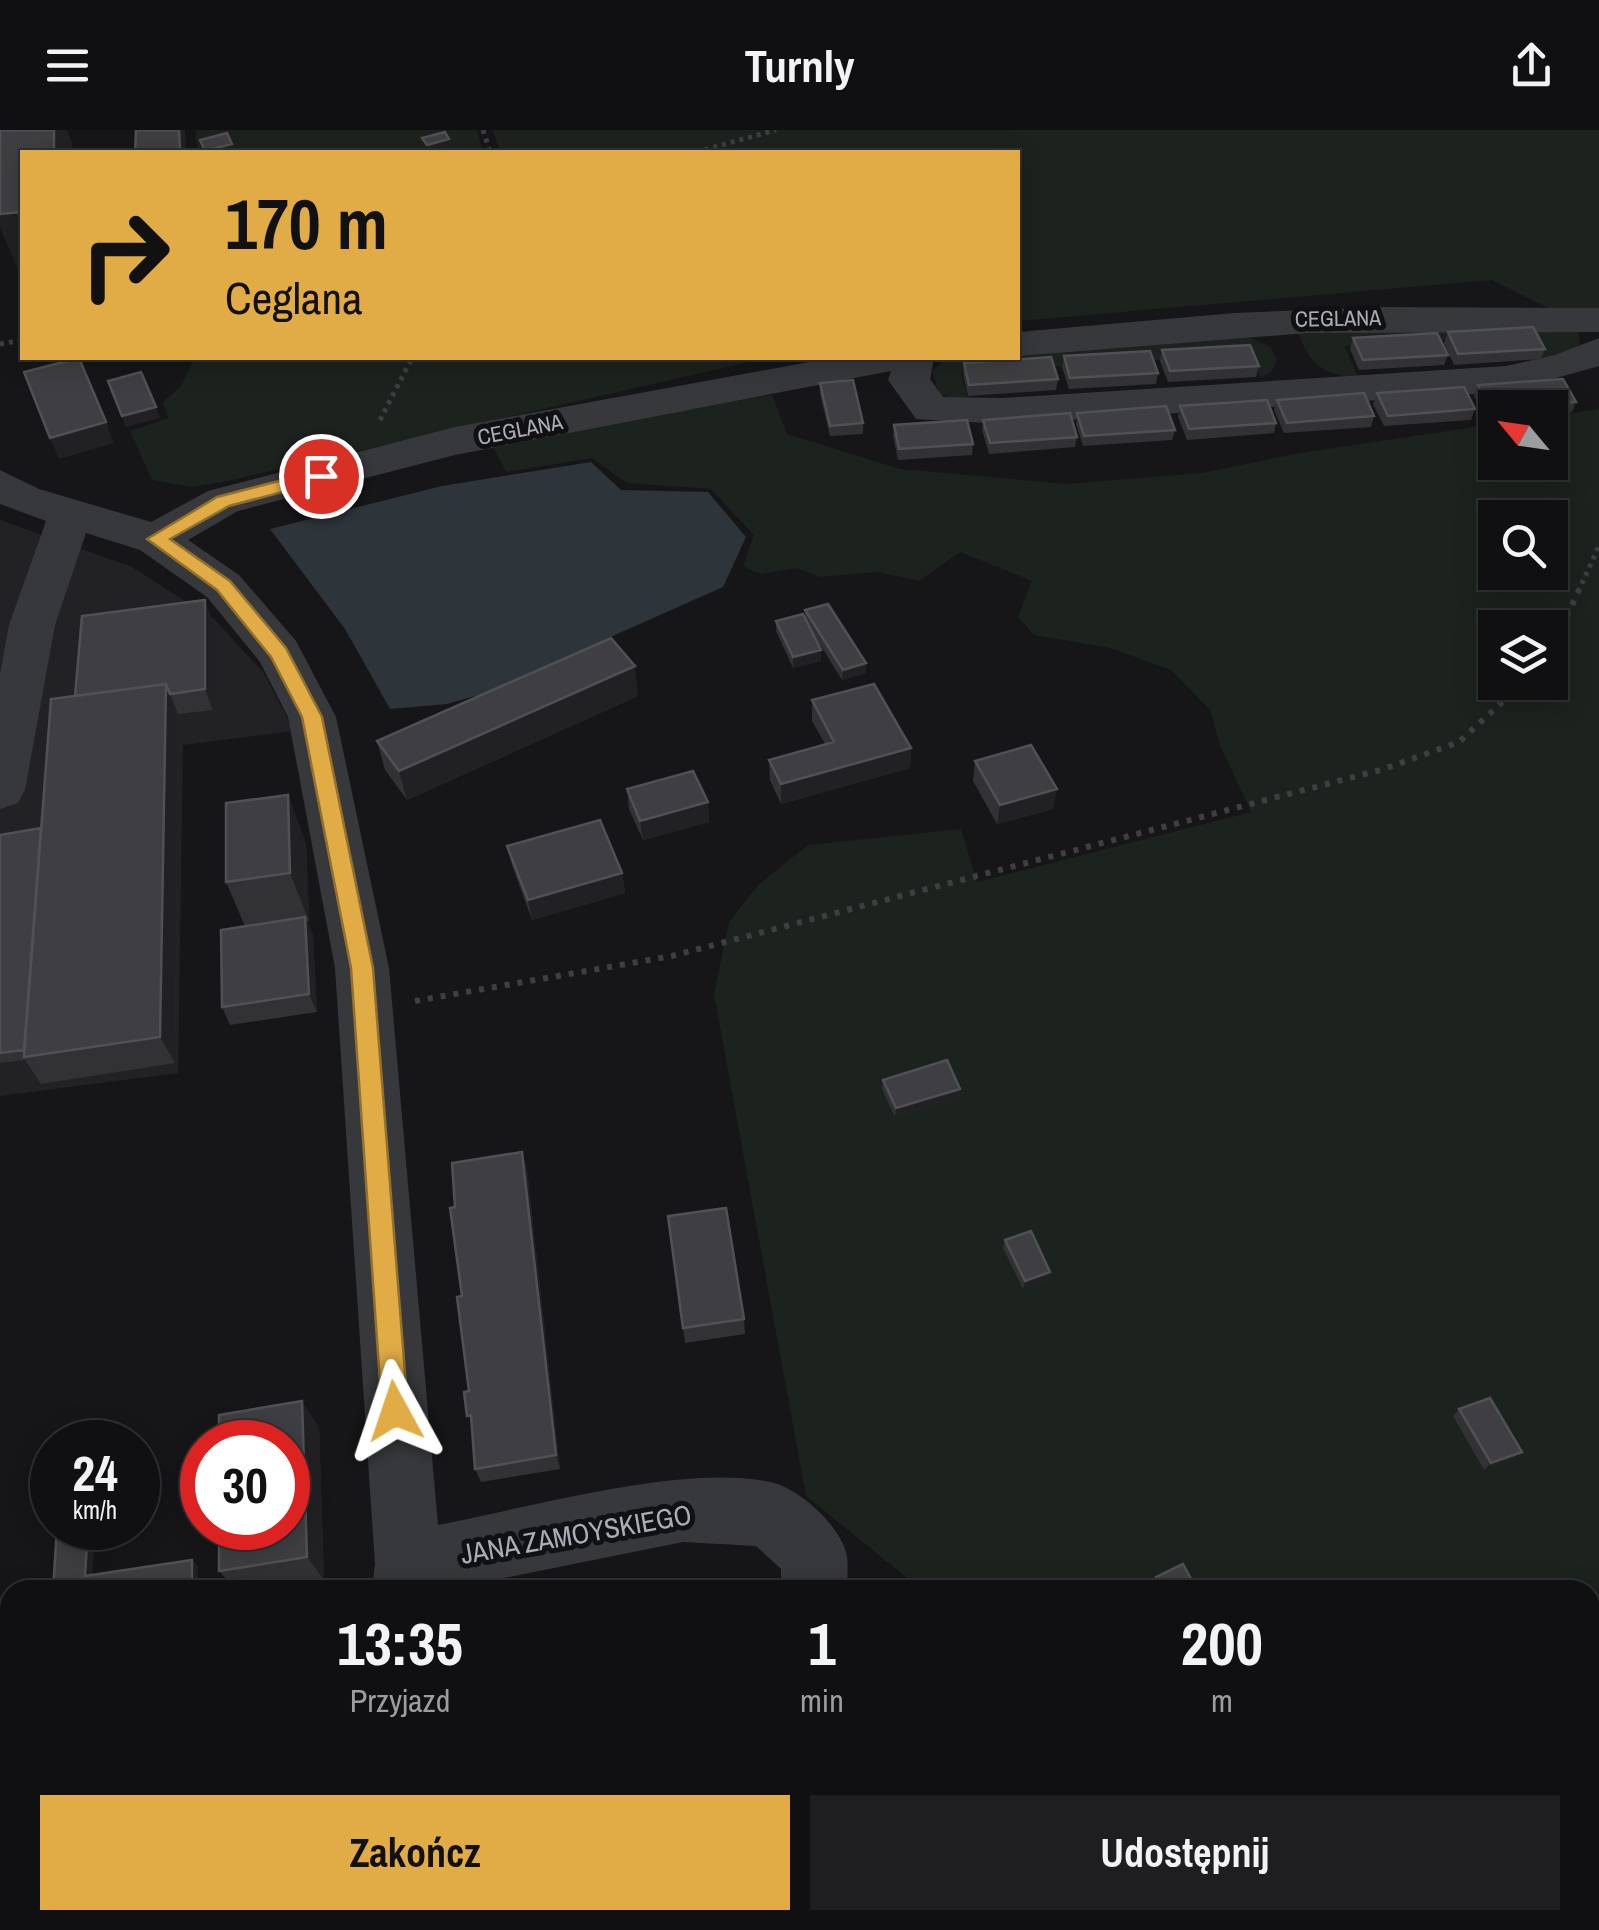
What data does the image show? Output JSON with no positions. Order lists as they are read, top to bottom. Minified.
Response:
{"streets":{"street":["CEGLANA","JANA ZAMOYSKIEGO"]},"north":"top left","page":{"header":"Turnly","turn":["170 m","Ceglana"],"speed":"24 km/h","limit":"30","eta":["13:35","Przyjazd","1","min","200","m"],"buttons":["Zakończ","Udostępnij"]}}
